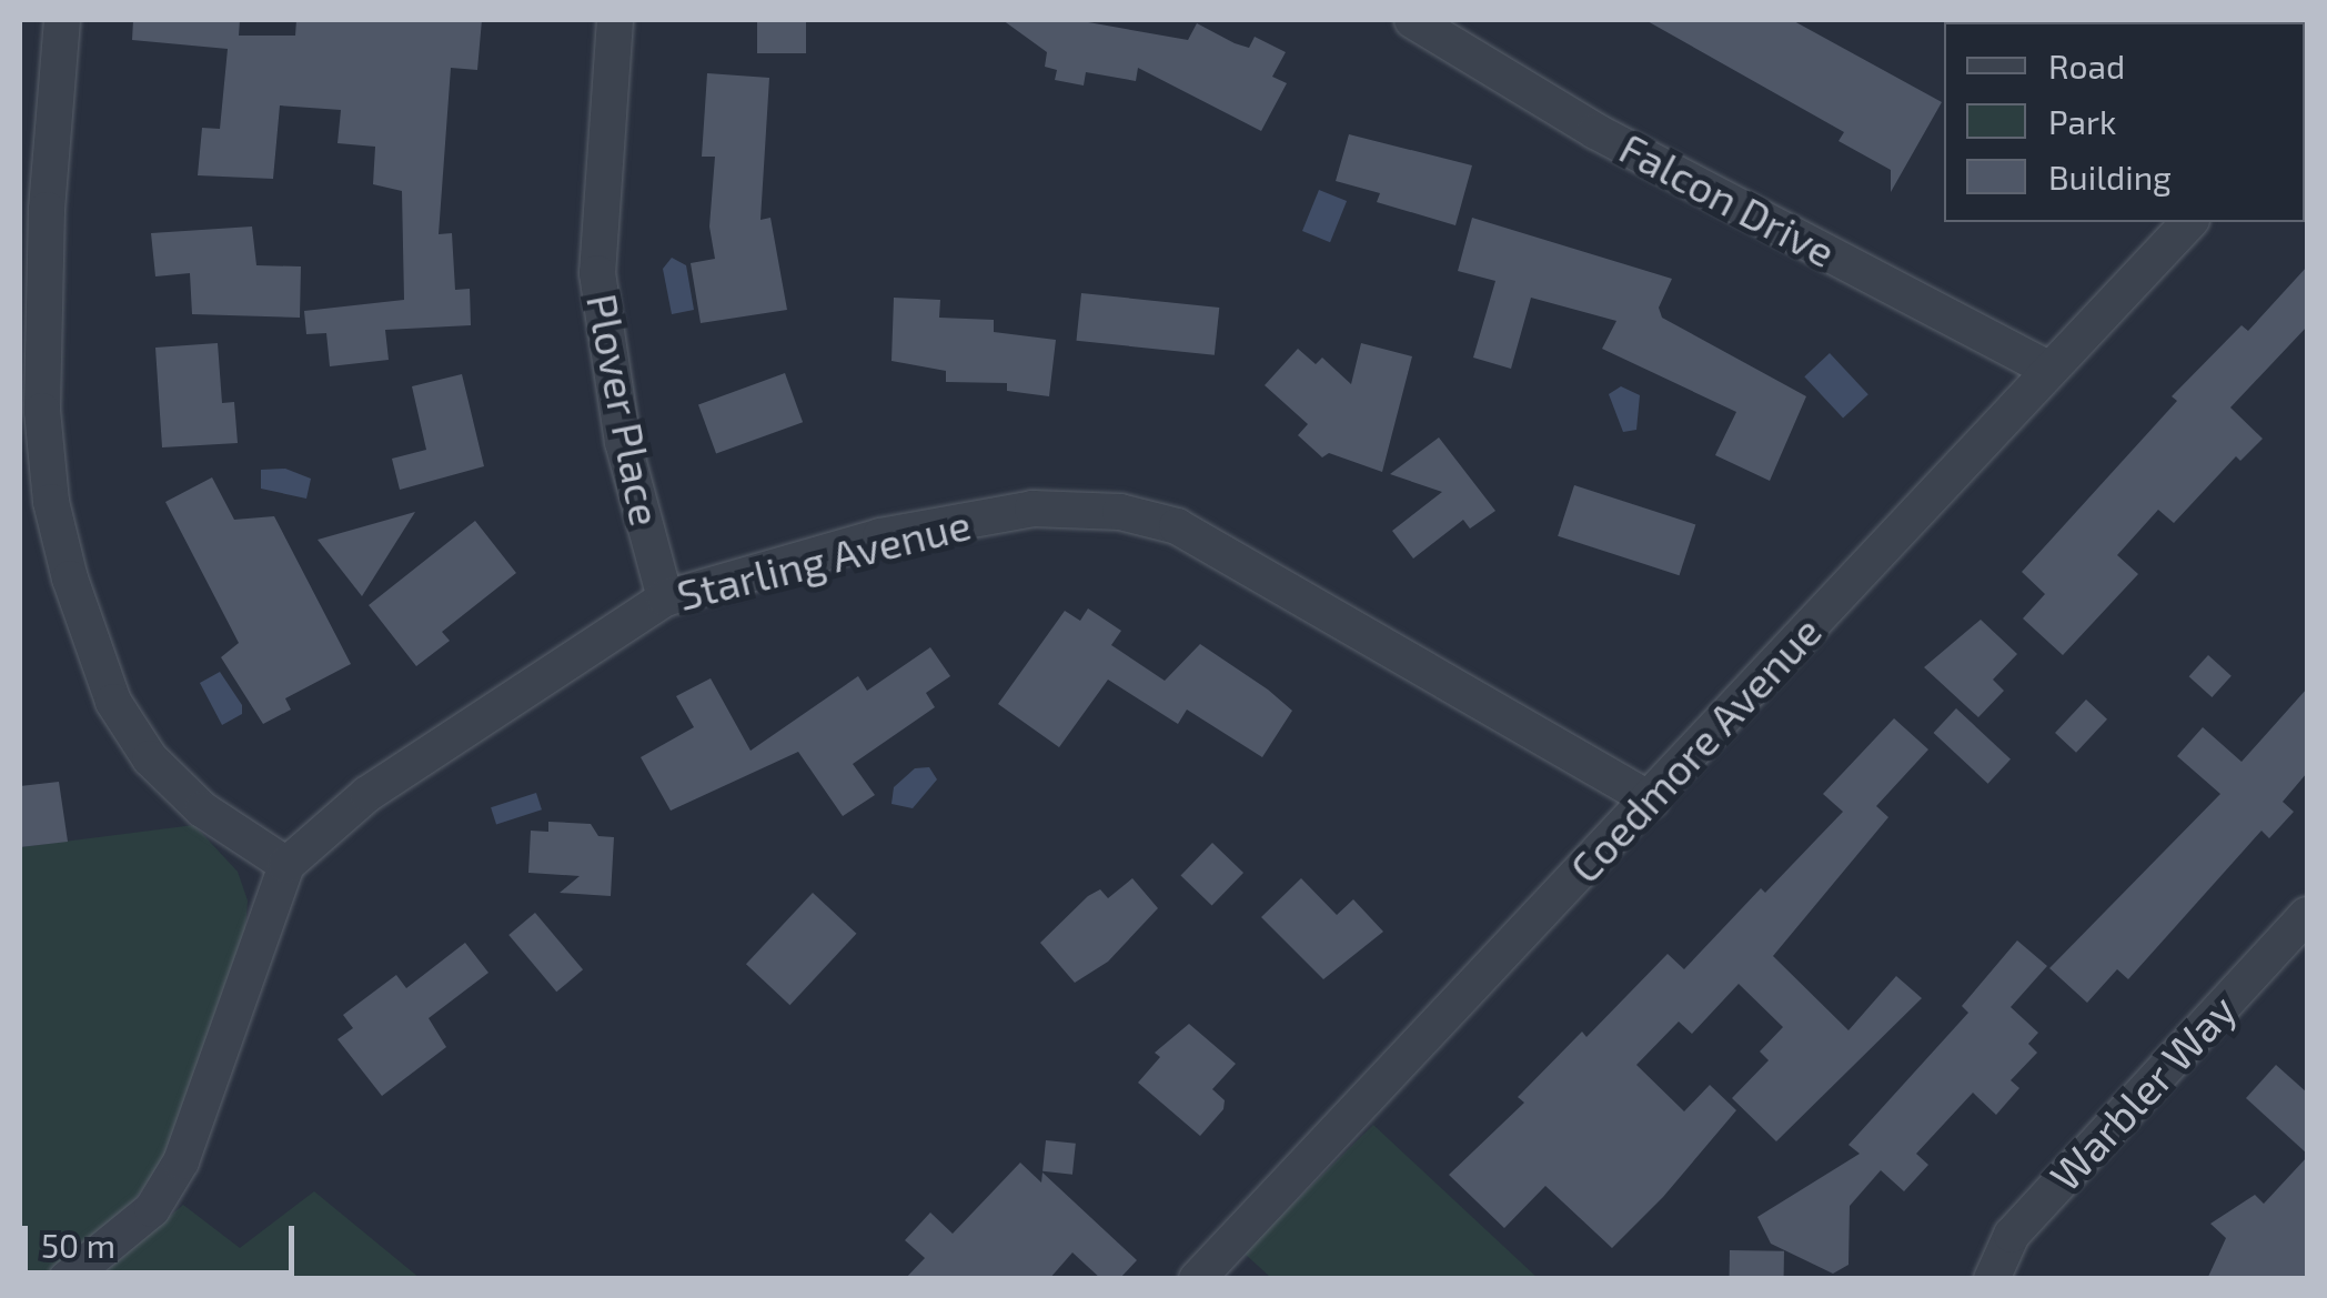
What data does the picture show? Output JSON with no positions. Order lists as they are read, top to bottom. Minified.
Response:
{"streets":{"street":["Falcon Drive","Plover Place","Starling Avenue","Coedmore Avenue","Warbler Way"]},"crossings":[["Falcon Drive","Coedmore Avenue"],["Plover Place","Starling Avenue"],["Starling Avenue","Coedmore Avenue"]],"legend":["Road","Park","Building"],"scale_bar":"50 m"}
